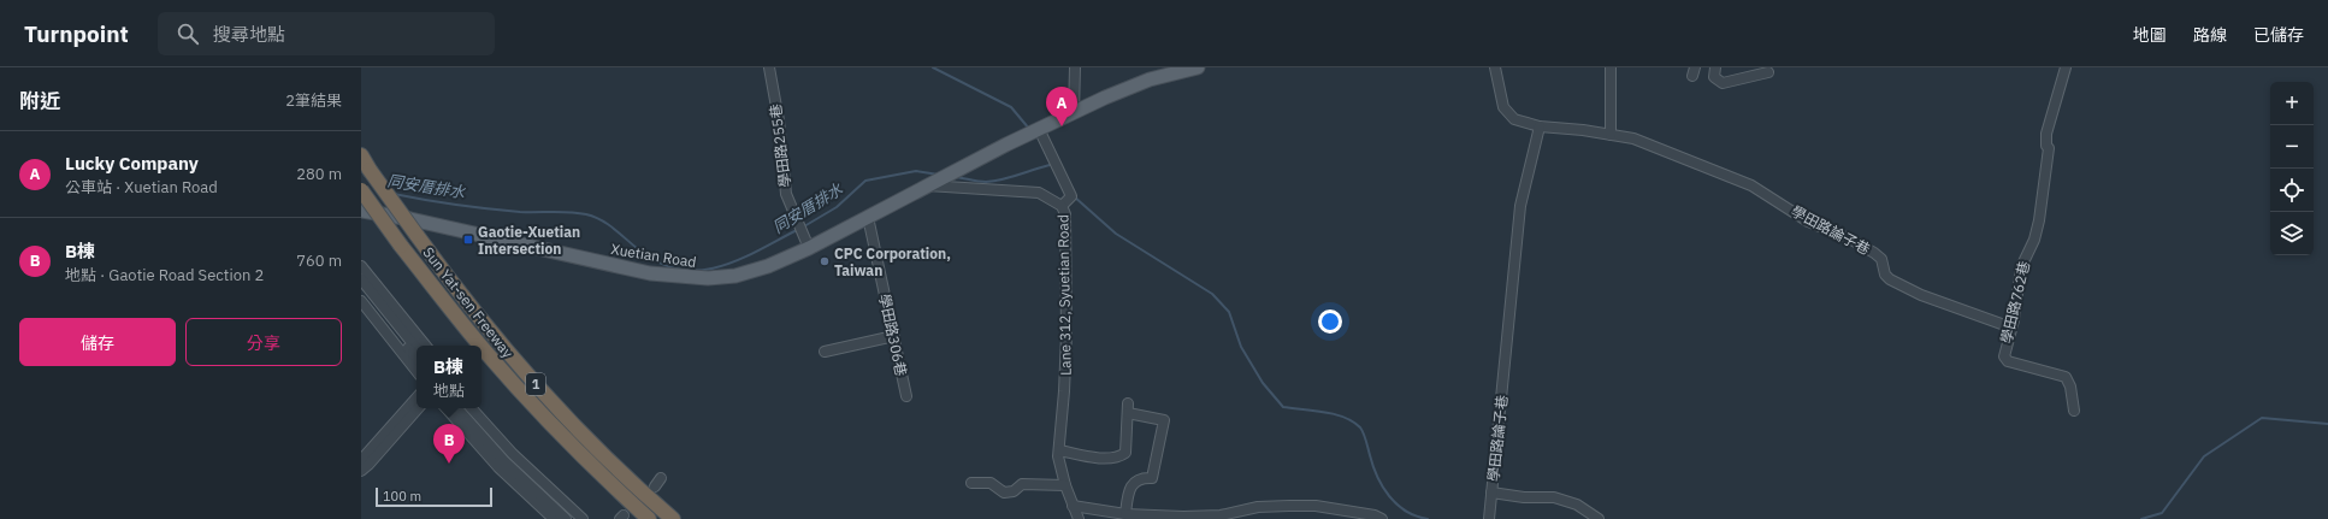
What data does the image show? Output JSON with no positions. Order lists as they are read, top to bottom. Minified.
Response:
{"streets":{"highway":["Sun Yat-sen Freeway","1"],"main road":["Xuetian Road"],"street":["學田路255巷","學田路論子巷","Lane 312, Syuetian Road","學田路762巷","學田路306巷"]},"crossings":[["學田路255巷","Xuetian Road"],["學田路論子巷","學田路762巷"],["Xuetian Road","Lane 312, Syuetian Road"],["Xuetian Road","學田路306巷"]],"water":["同安厝排水"],"places":{"transit":["Gaotie-Xuetian Intersection"],"other":["CPC Corporation, Taiwan"]},"scale_bar":"100 m","page":{"header":"Turnpoint","search":"搜尋地點","nav":["地圖","路線","已儲存"],"heading":["附近","2筆結果"],"map_buttons":["+","−"],"pins":["A","B"],"list":[{"mark":"A","name":"Lucky Company","note":"公車站 · Xuetian Road","value":"280 m"},{"mark":"B","name":"B棟","note":"地點 · Gaotie Road Section 2","value":"760 m"}],"buttons":["儲存","分享"],"popup":["B棟","地點"],"scale":"100 m"}}
